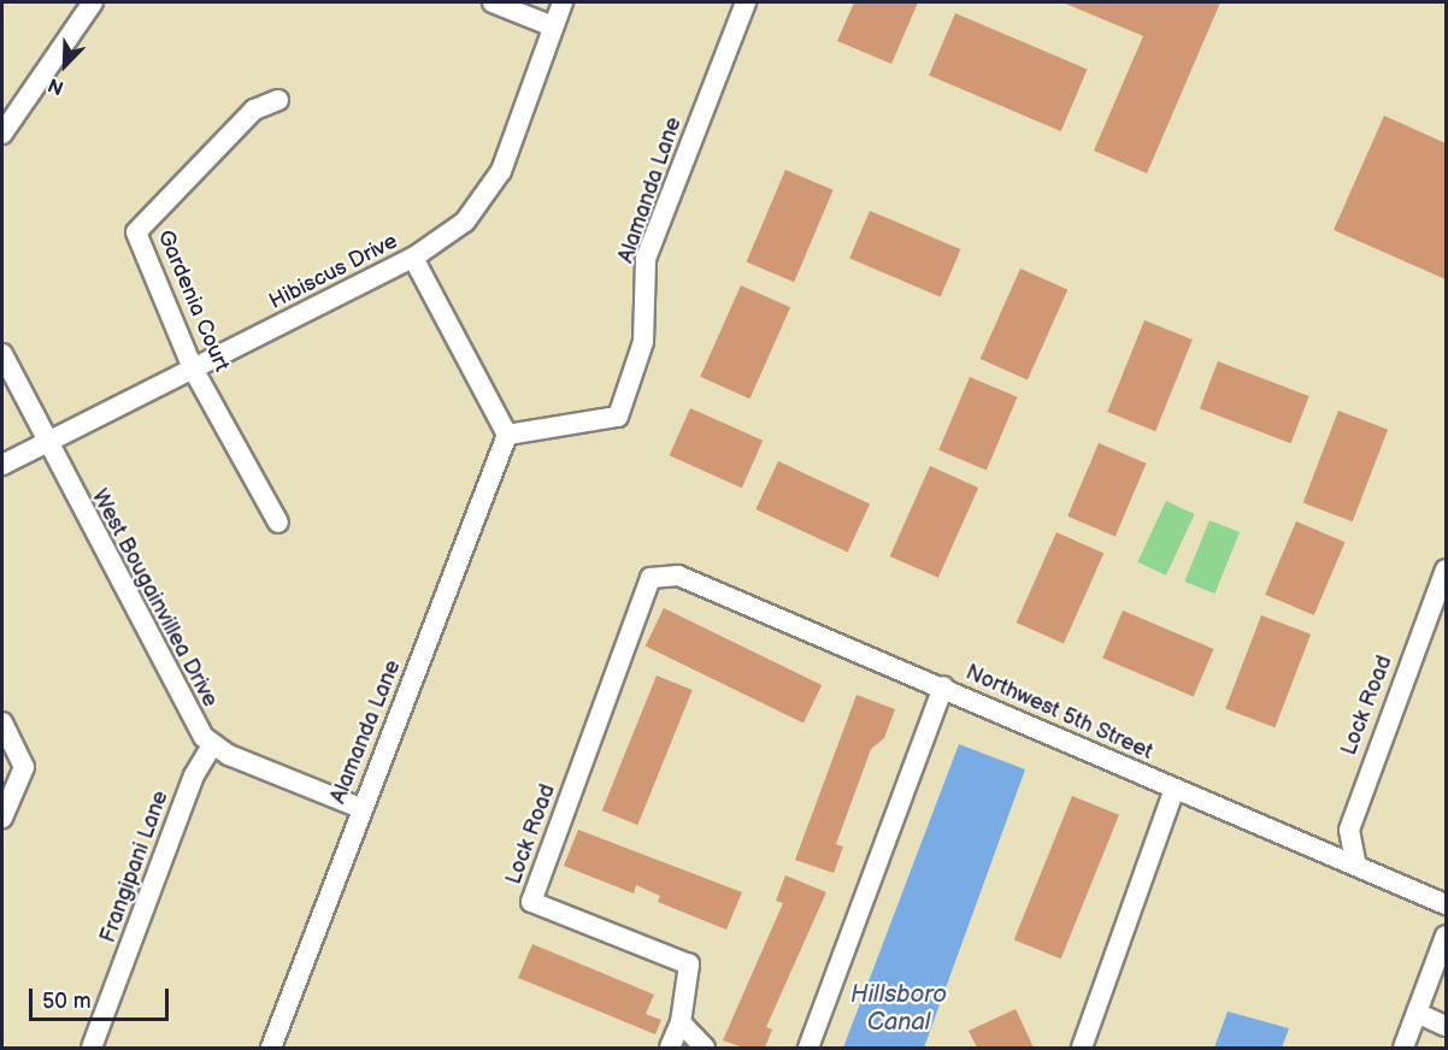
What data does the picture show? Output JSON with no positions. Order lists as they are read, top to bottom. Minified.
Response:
{"streets":{"street":["Alamanda Lane","Hibiscus Drive","Gardenia Court","West Bougainvillea Drive","Lock Road","Northwest 5th Street","Frangipani Lane"]},"crossings":[["Alamanda Lane","West Bougainvillea Drive"],["Hibiscus Drive","Gardenia Court"],["Hibiscus Drive","West Bougainvillea Drive"],["West Bougainvillea Drive","Frangipani Lane"],["Lock Road","Northwest 5th Street"]],"water":["Hillsboro Canal"],"scale_bar":"50 m","north":"bottom left"}
